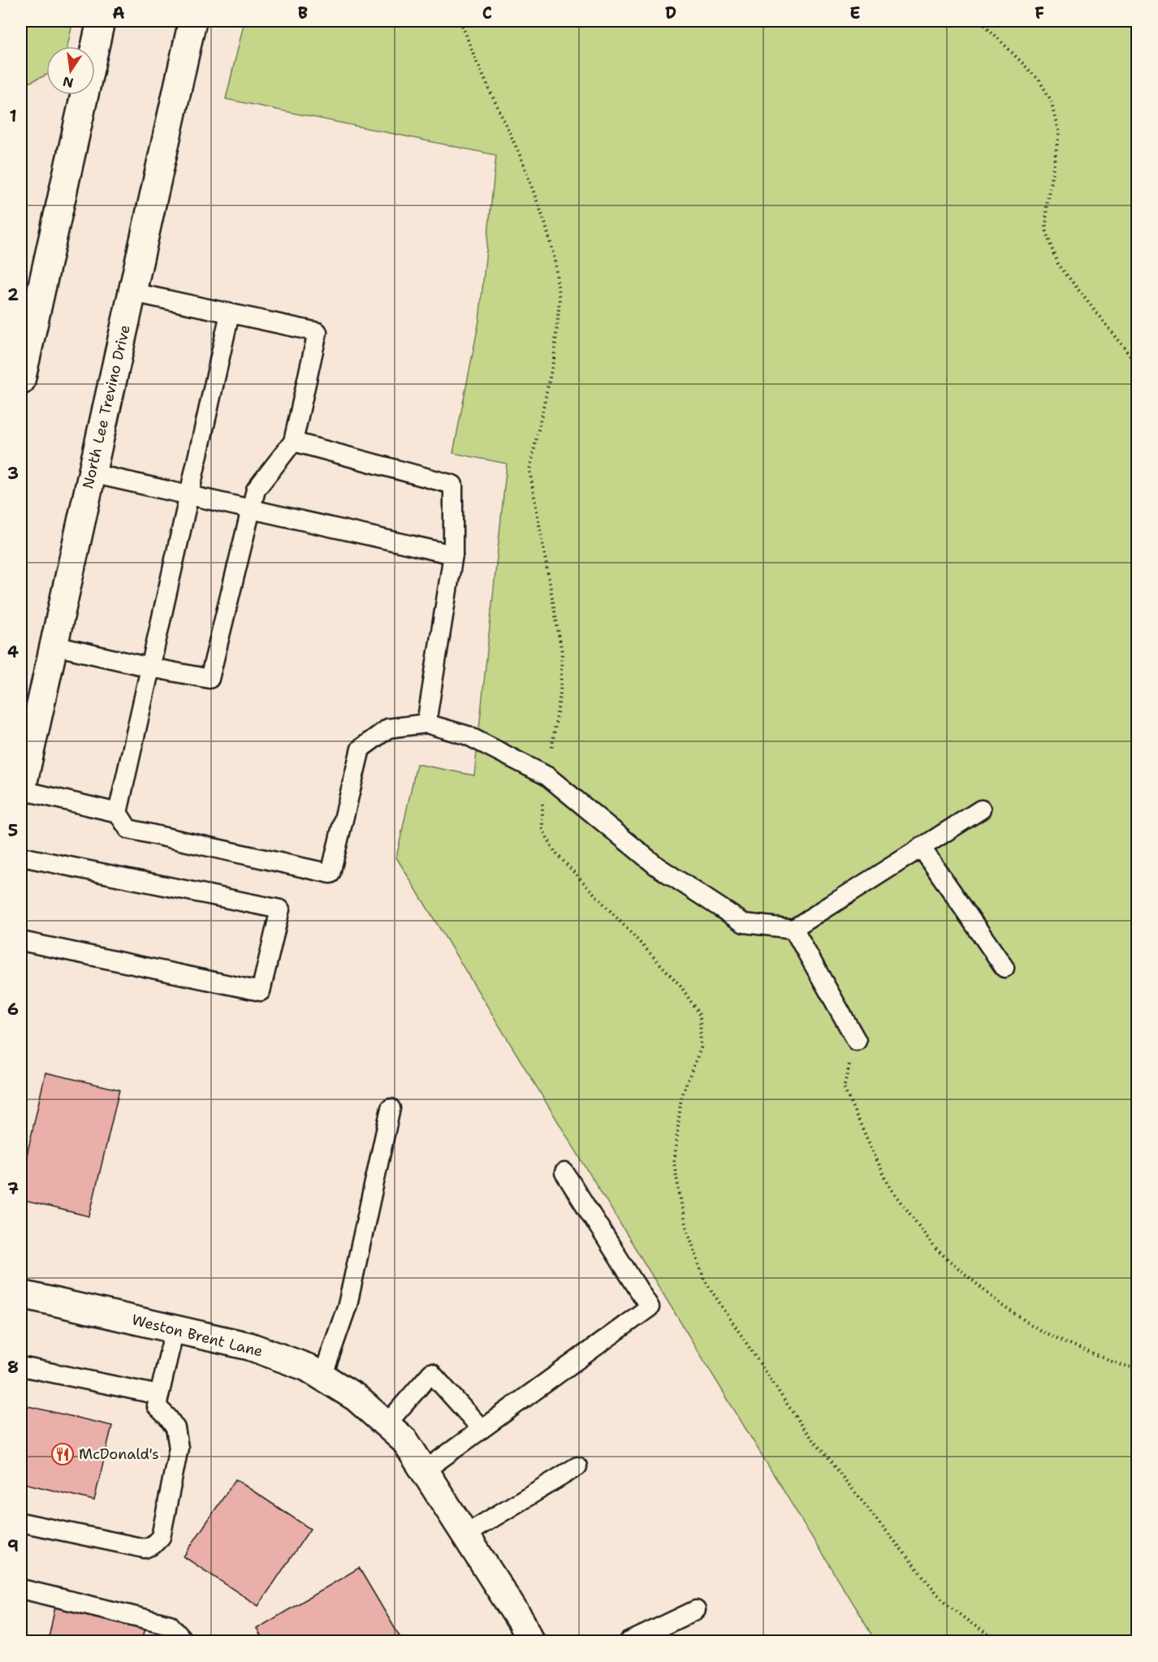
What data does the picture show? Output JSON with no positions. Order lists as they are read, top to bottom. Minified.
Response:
{"streets":{"main road":["North Lee Trevino Drive","Weston Brent Lane"]},"places":{"restaurant":["McDonald's"]},"north":"bottom","grid":{"columns":["A","B","C","D","E","F"],"rows":["1","2","3","4","5","6","7","8","9"]}}
